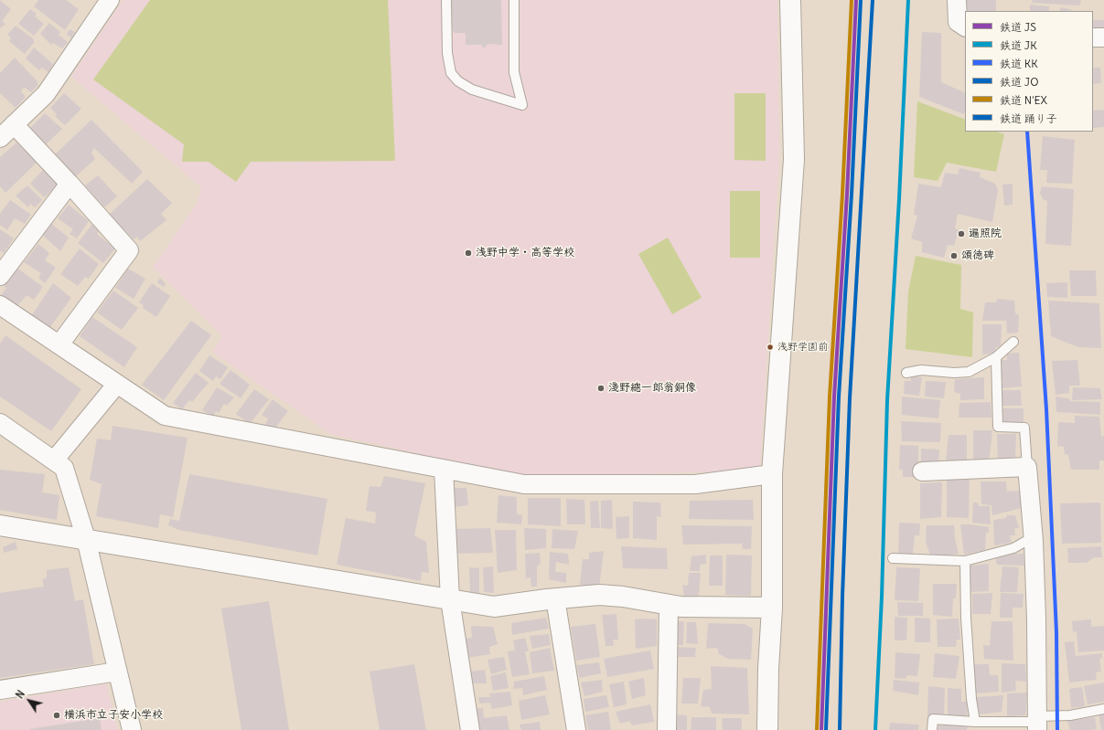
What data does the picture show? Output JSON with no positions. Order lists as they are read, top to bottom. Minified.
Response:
{"places":["遍照院","浅野中学・高等学校","頌徳碑","浅野学園前","淺野總一郎翁銅像","横浜市立子安小学校"],"lines":["rail line JS","rail line JK","rail line JO","rail line N'EX","rail line 踊り子","rail line KK"],"legend":["鉄道 JS","鉄道 JK","鉄道 KK","鉄道 JO","鉄道 N'EX","鉄道 踊り子"],"north":"top left"}
